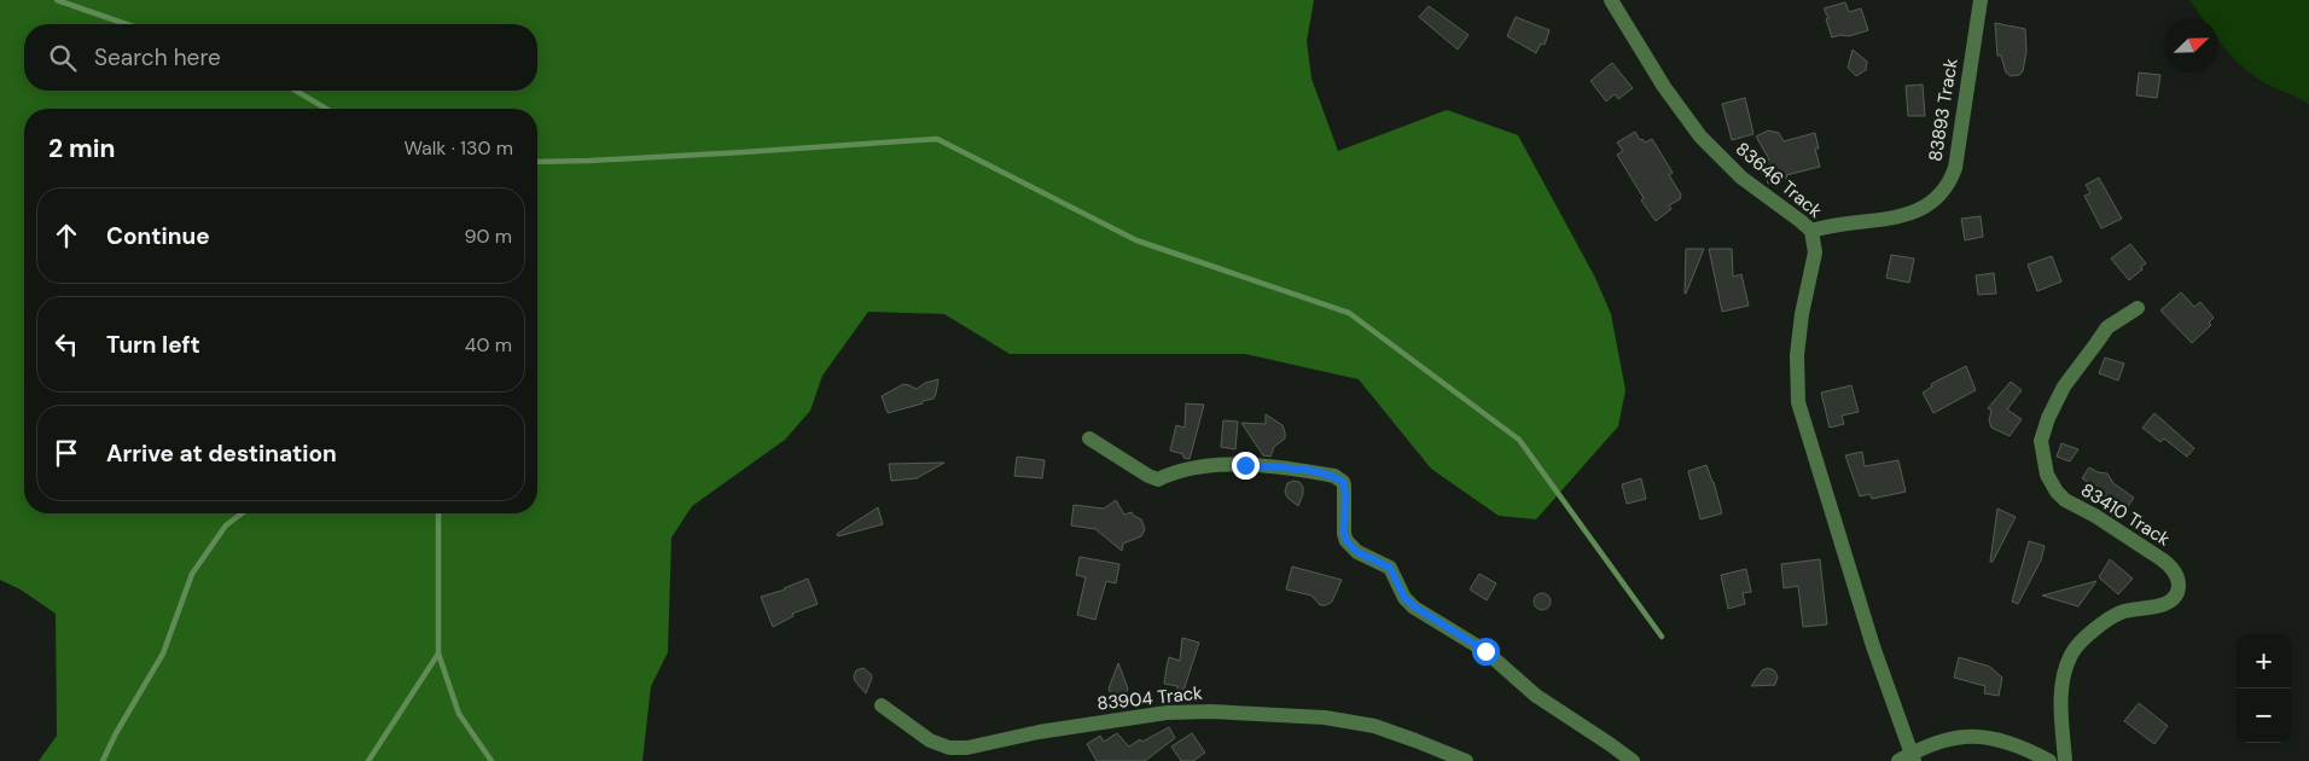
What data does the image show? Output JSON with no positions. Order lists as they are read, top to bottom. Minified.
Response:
{"streets":{"street":["83893 Track","83646 Track","83410 Track","83904 Track"]},"crossings":[["83893 Track","83646 Track"]],"north":"top right","page":{"search":"Search here","heading":["2 min","Walk · 130 m"],"list":[["Continue","90 m"],["Turn left","40 m"],"Arrive at destination"],"map_buttons":["+","−"]}}
